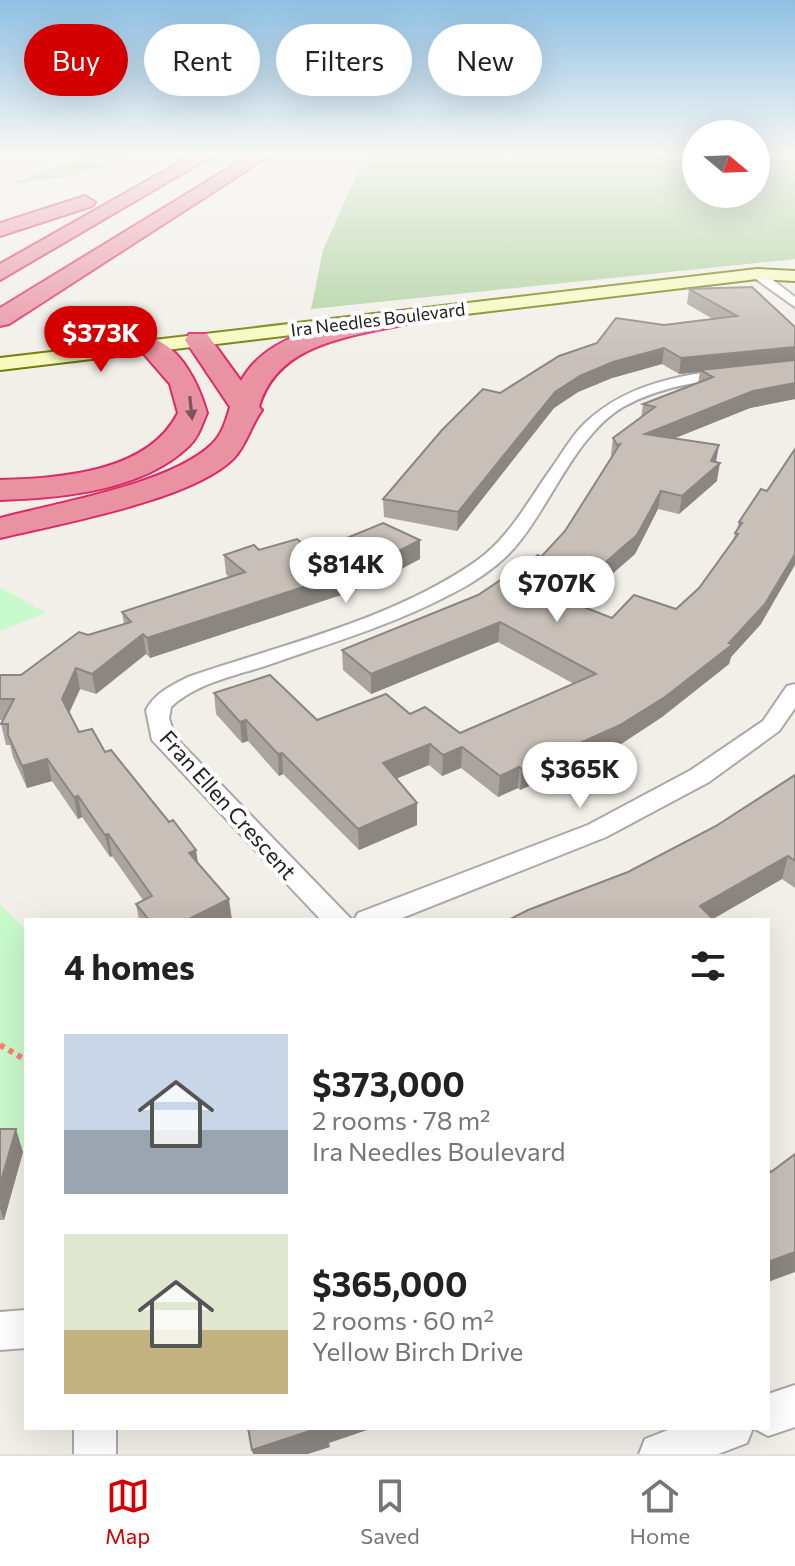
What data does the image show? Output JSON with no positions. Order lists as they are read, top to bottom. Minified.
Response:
{"streets":{"main road":["Ira Needles Boulevard"],"street":["Fran Ellen Crescent"]},"north":"right","page":{"chip":["Buy","Rent","Filters","New"],"price":["$373K","$814K","$707K","$365K"],"heading":"4 homes","list":[{"name":"$373,000","note":"2 rooms · 78 m² · Ira Needles Boulevard"},{"name":"$365,000","note":"2 rooms · 60 m² · Yellow Birch Drive"}],"tabs":["Map","Saved","Home"]}}
